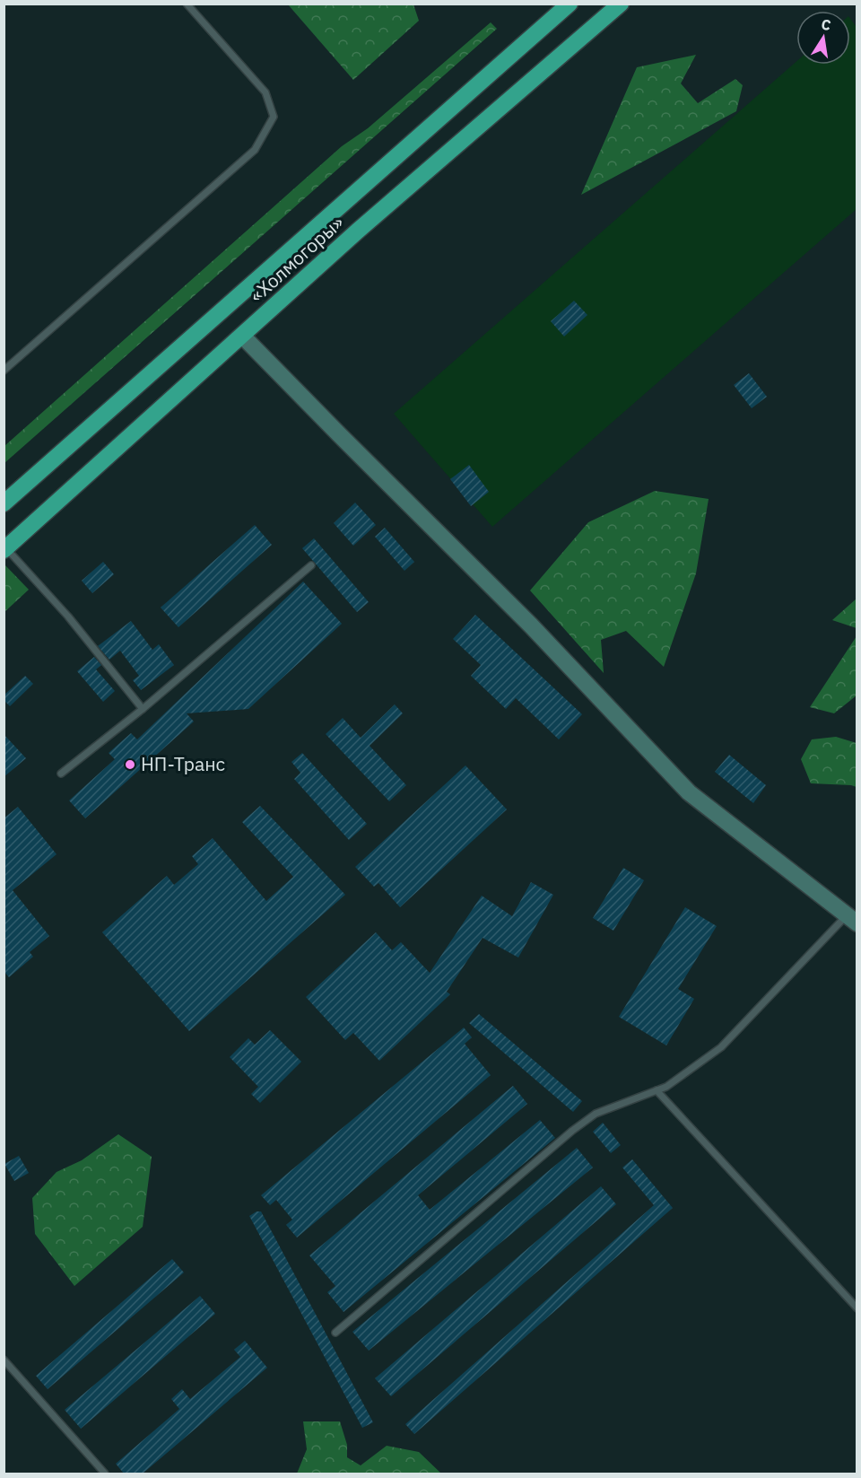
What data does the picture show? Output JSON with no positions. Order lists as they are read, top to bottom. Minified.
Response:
{"streets":{"highway":["«Холмогоры»"]},"places":["НП-Транс"],"north":"top"}
